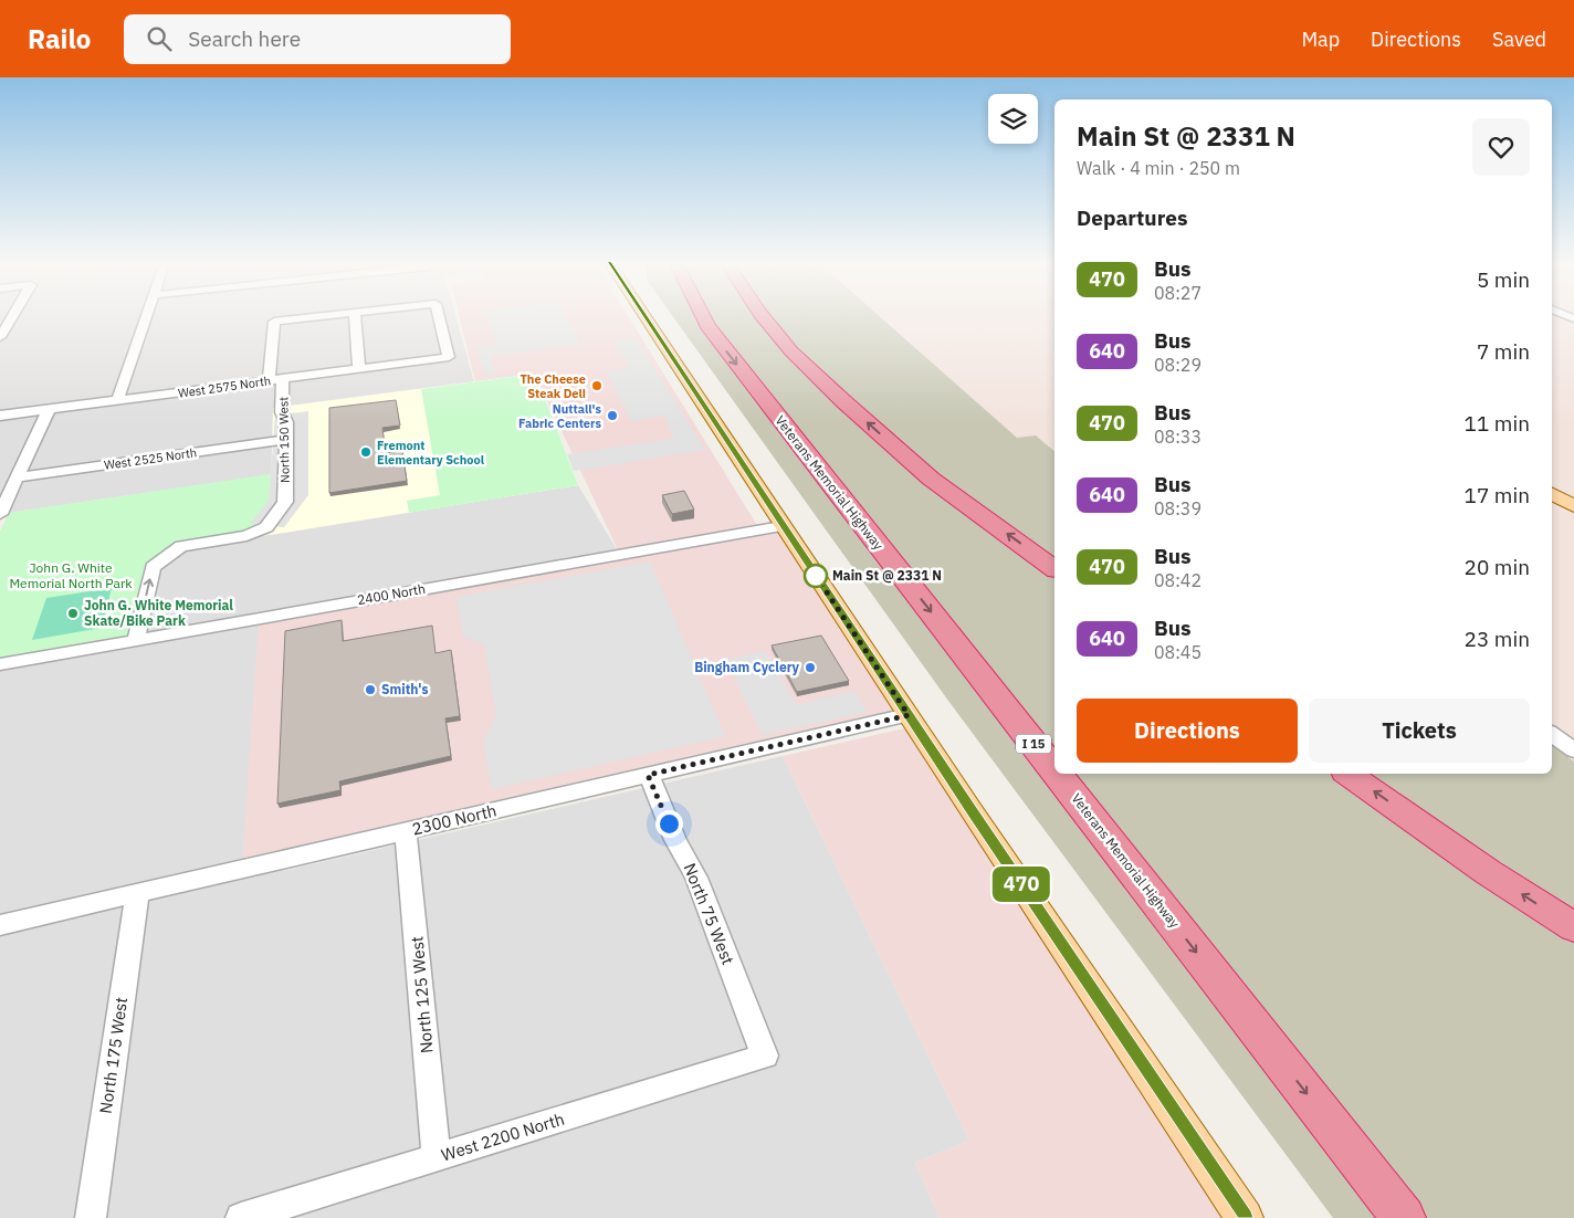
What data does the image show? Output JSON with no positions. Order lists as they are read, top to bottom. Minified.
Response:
{"streets":{"highway":["Veterans Memorial Highway","I 15"],"street":["West 2575 North","North 150 West","West 2525 North","2400 North","2300 North","North 75 West","North 125 West","North 175 West","West 2200 North"]},"crossings":[["West 2575 North","North 150 West"],["North 150 West","West 2525 North"],["North 150 West","2400 North"],["2300 North","North 75 West"],["2300 North","North 125 West"],["2300 North","North 175 West"],["North 75 West","West 2200 North"],["North 125 West","West 2200 North"]],"one_way":["North 150 West"],"parks":["John G. White Memorial North Park"],"places":["The Cheese Steak Deli","Nuttall's Fabric Centers","Fremont Elementary School","Main St @ 2331 N","John G. White Memorial Skate/Bike Park","Bingham Cyclery","Smith's"],"lines":["bus line 470"],"page":{"header":"Railo","search":"Search here","nav":["Map","Directions","Saved"],"on_map":"470","heading":[["Main St @ 2331 N","Walk · 4 min · 250 m"],"Departures"],"list":[{"mark":"470","name":"Bus","note":"08:27","value":"5 min"},{"mark":"640","name":"Bus","note":"08:29","value":"7 min"},{"mark":"470","name":"Bus","note":"08:33","value":"11 min"},{"mark":"640","name":"Bus","note":"08:39","value":"17 min"},{"mark":"470","name":"Bus","note":"08:42","value":"20 min"},{"mark":"640","name":"Bus","note":"08:45","value":"23 min"}],"buttons":["Directions","Tickets"]}}
